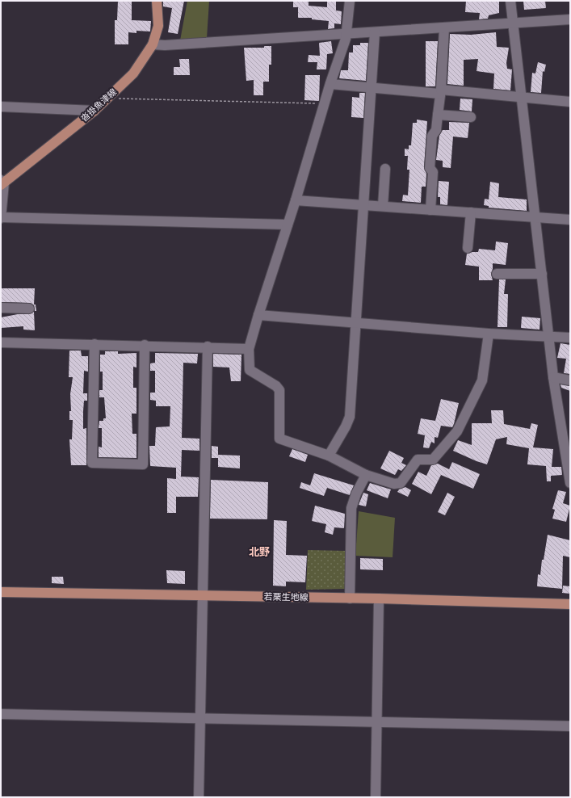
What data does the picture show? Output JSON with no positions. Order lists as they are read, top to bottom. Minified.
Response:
{"streets":{"main road":["沓掛魚津線","若栗生地線"]},"districts":["北野"]}
